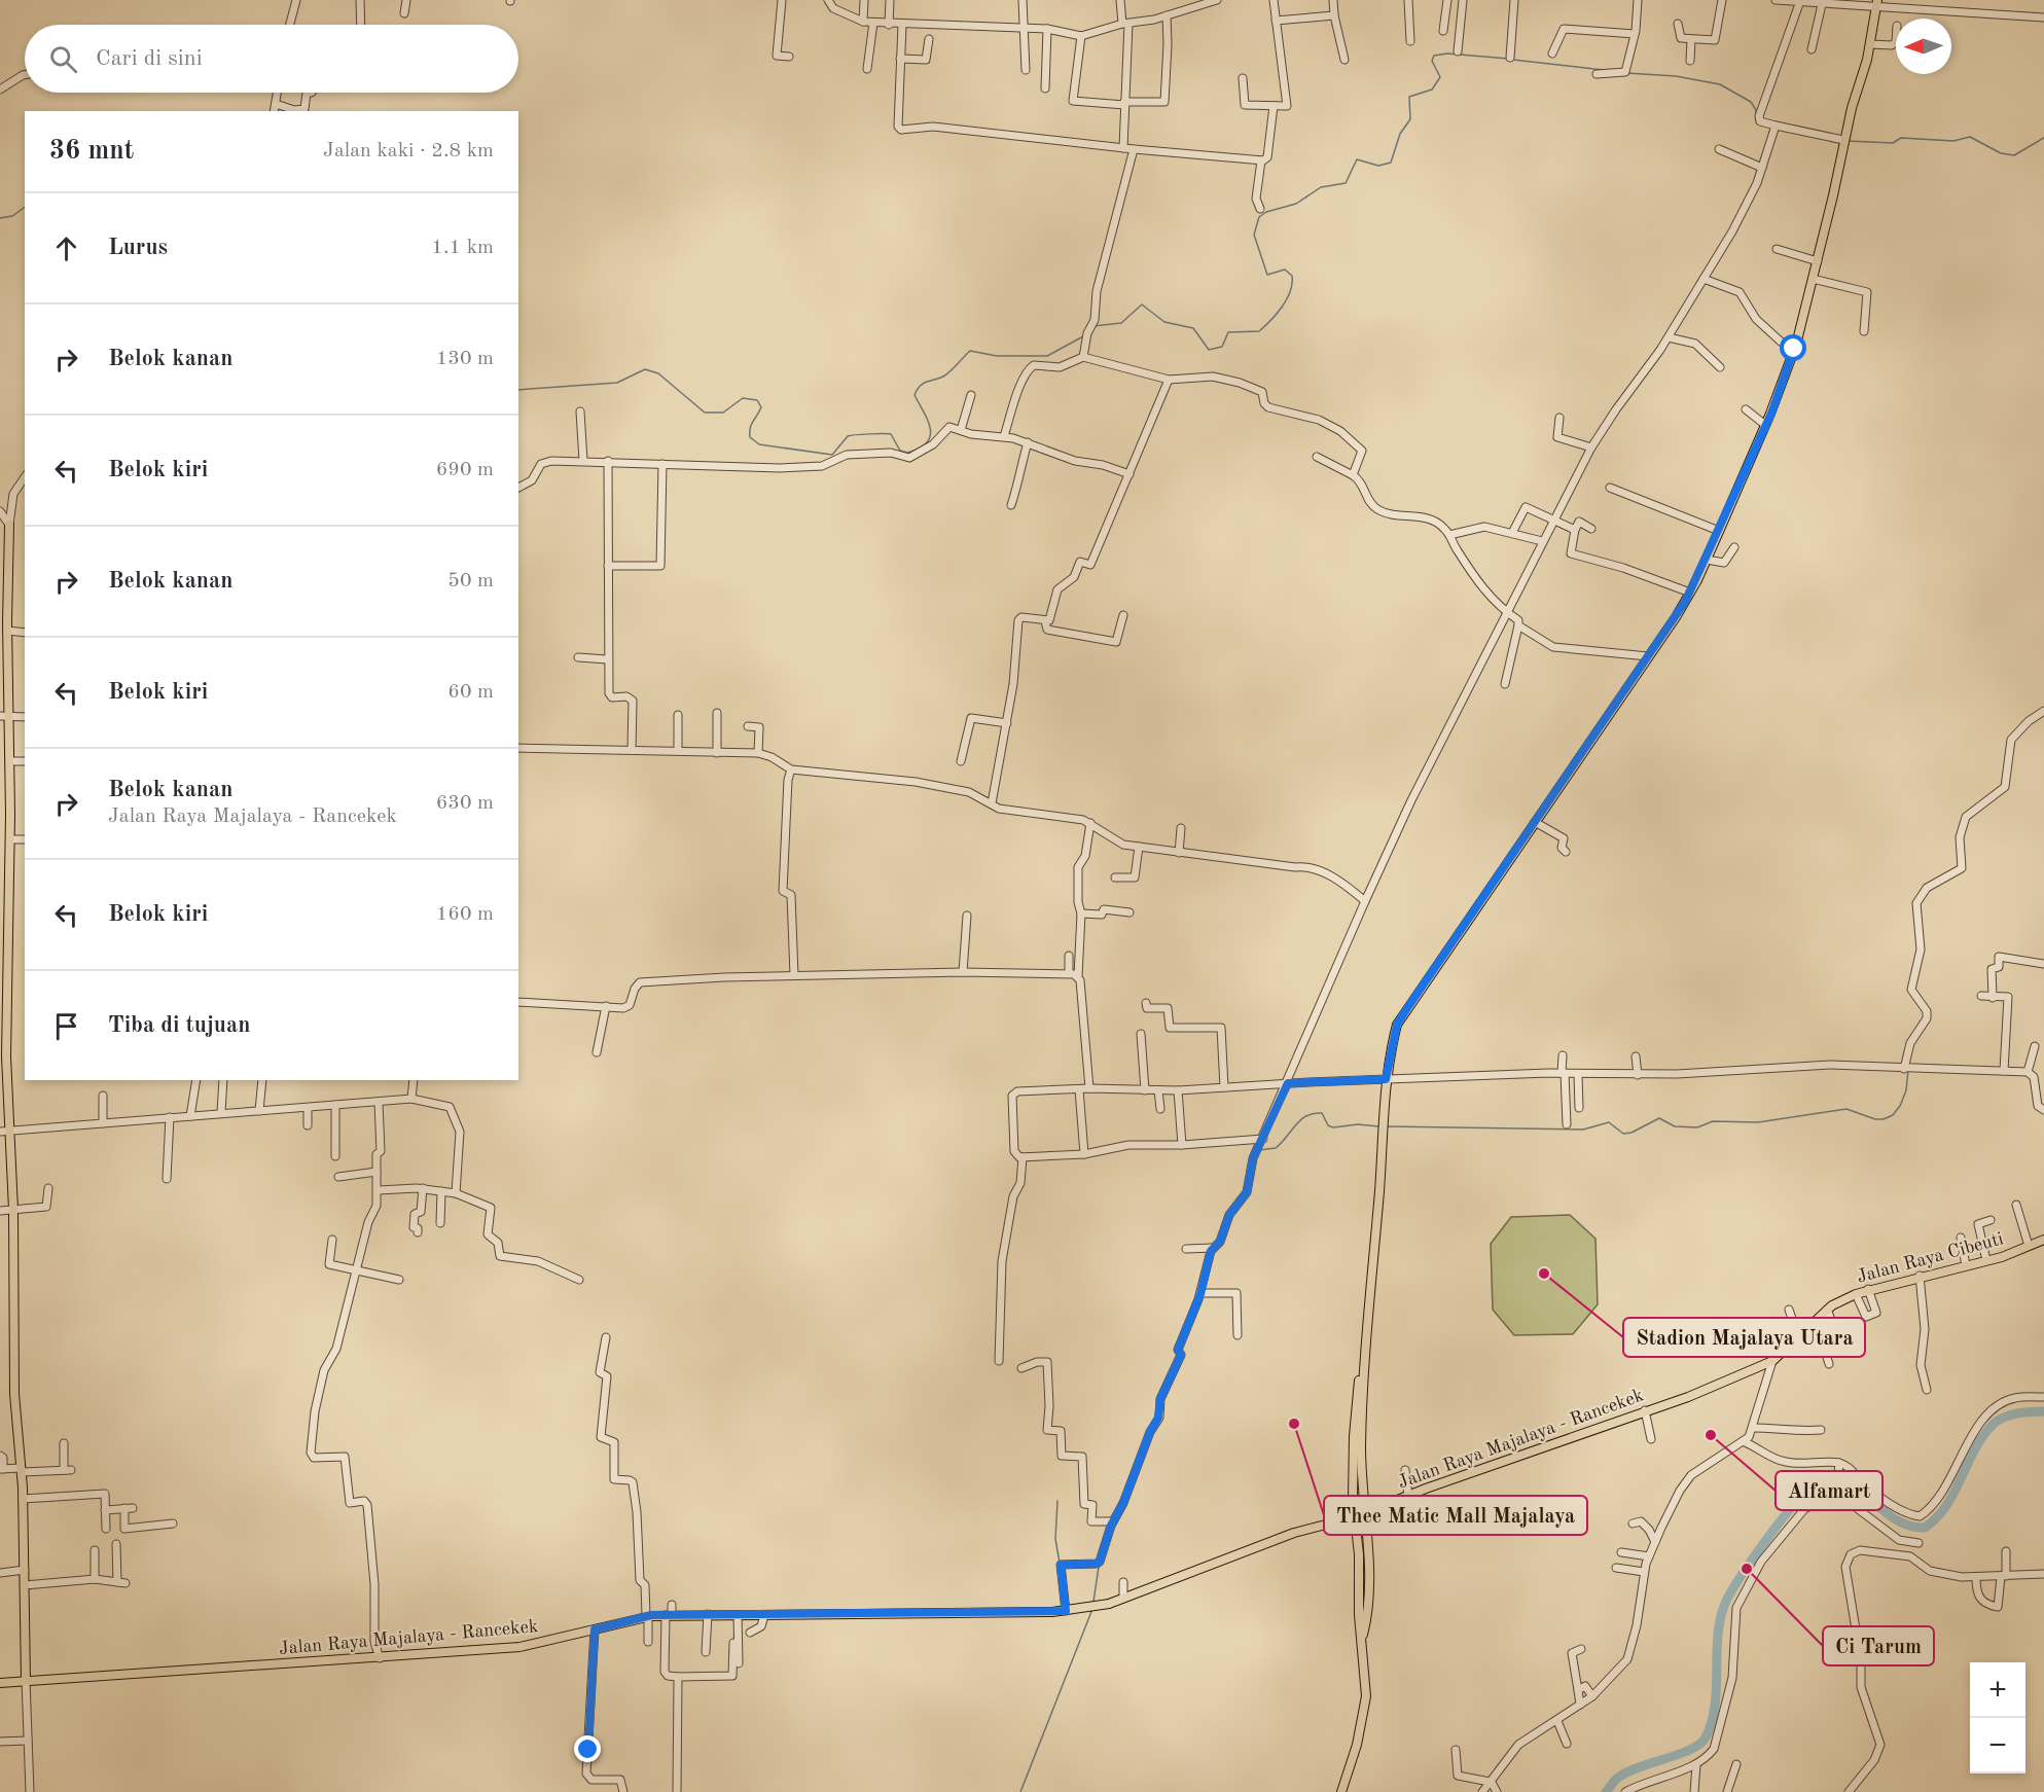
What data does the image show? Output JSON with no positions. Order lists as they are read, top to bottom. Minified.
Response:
{"streets":{"main road":["Jalan Raya Cibeuti","Jalan Raya Majalaya - Rancekek"]},"crossings":[["Jalan Raya Cibeuti","Jalan Raya Majalaya - Rancekek"]],"places":["Stadion Majalaya Utara","Thee Matic Mall Majalaya","Alfamart","Ci Tarum"],"north":"left","page":{"search":"Cari di sini","heading":["36 mnt","Jalan kaki · 2.8 km"],"list":[["Lurus","1.1 km"],["Belok kanan","130 m"],["Belok kiri","690 m"],["Belok kanan","50 m"],["Belok kiri","60 m"],["Belok kanan","Jalan Raya Majalaya - Rancekek","630 m"],["Belok kiri","160 m"],"Tiba di tujuan"],"map_buttons":["+","−"]}}
